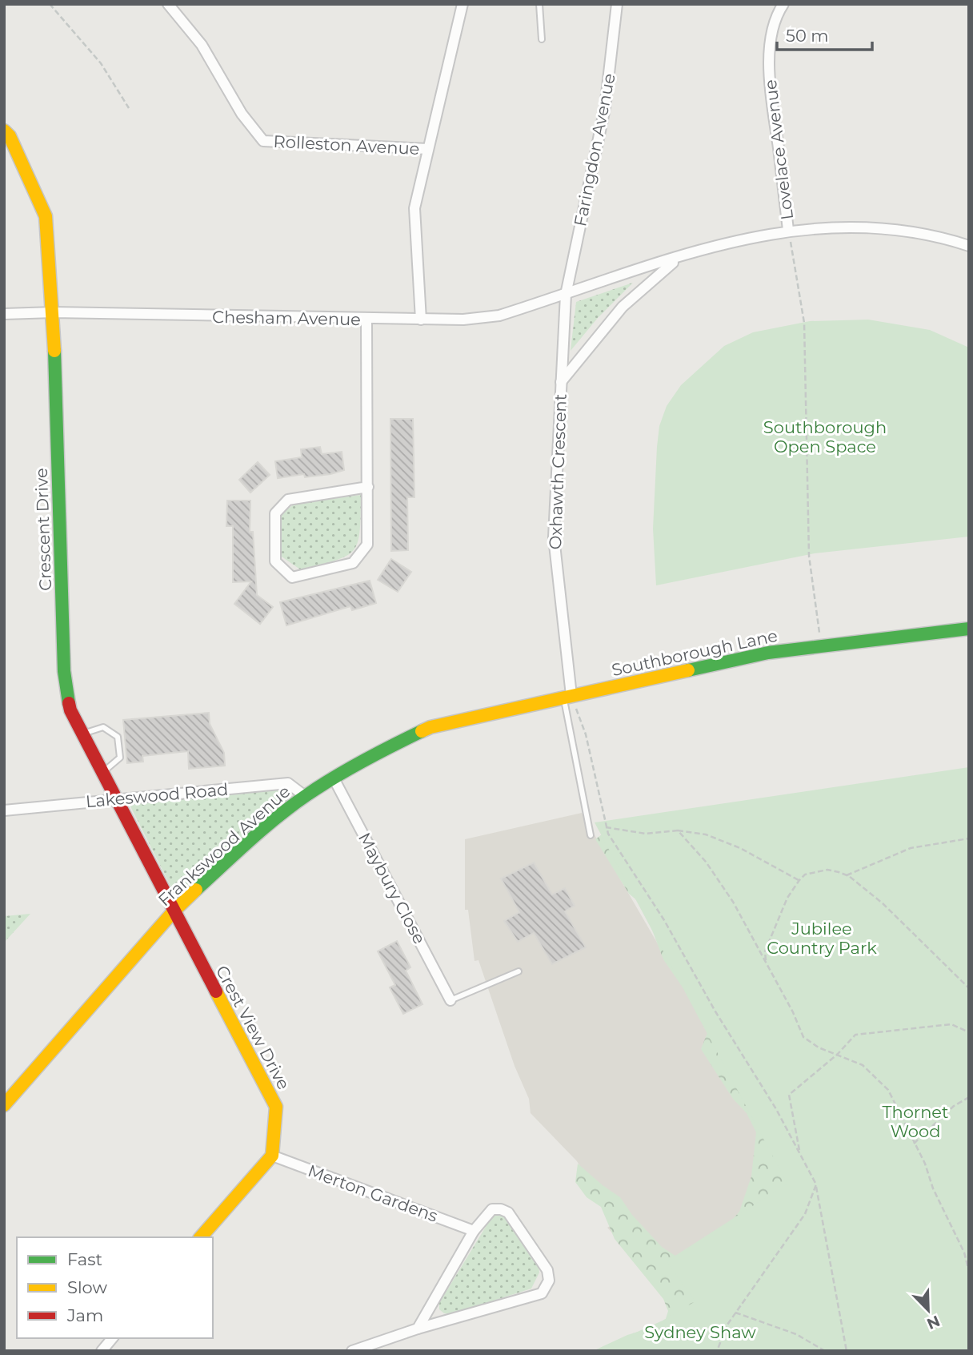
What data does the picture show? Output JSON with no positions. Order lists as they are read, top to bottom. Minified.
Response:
{"streets":{"street":["Rolleston Avenue","Faringdon Avenue","Lovelace Avenue","Chesham Avenue","Oxhawth Crescent","Crescent Drive","Southborough Lane","Lakeswood Road","Frankswood Avenue","Maybury Close","Crest View Drive","Merton Gardens"]},"crossings":[["Faringdon Avenue","Chesham Avenue"],["Faringdon Avenue","Oxhawth Crescent"],["Lovelace Avenue","Oxhawth Crescent"],["Chesham Avenue","Oxhawth Crescent"],["Chesham Avenue","Crescent Drive"],["Oxhawth Crescent","Southborough Lane"],["Crescent Drive","Lakeswood Road"],["Crescent Drive","Frankswood Avenue"],["Crescent Drive","Crest View Drive"],["Southborough Lane","Frankswood Avenue"],["Lakeswood Road","Frankswood Avenue"],["Frankswood Avenue","Maybury Close"],["Frankswood Avenue","Crest View Drive"],["Crest View Drive","Merton Gardens"]],"parks":["Southborough Open Space","Jubilee Country Park","Thornet Wood","Sydney Shaw"],"legend":["Fast","Slow","Jam"],"scale_bar":"50 m","north":"bottom right"}
